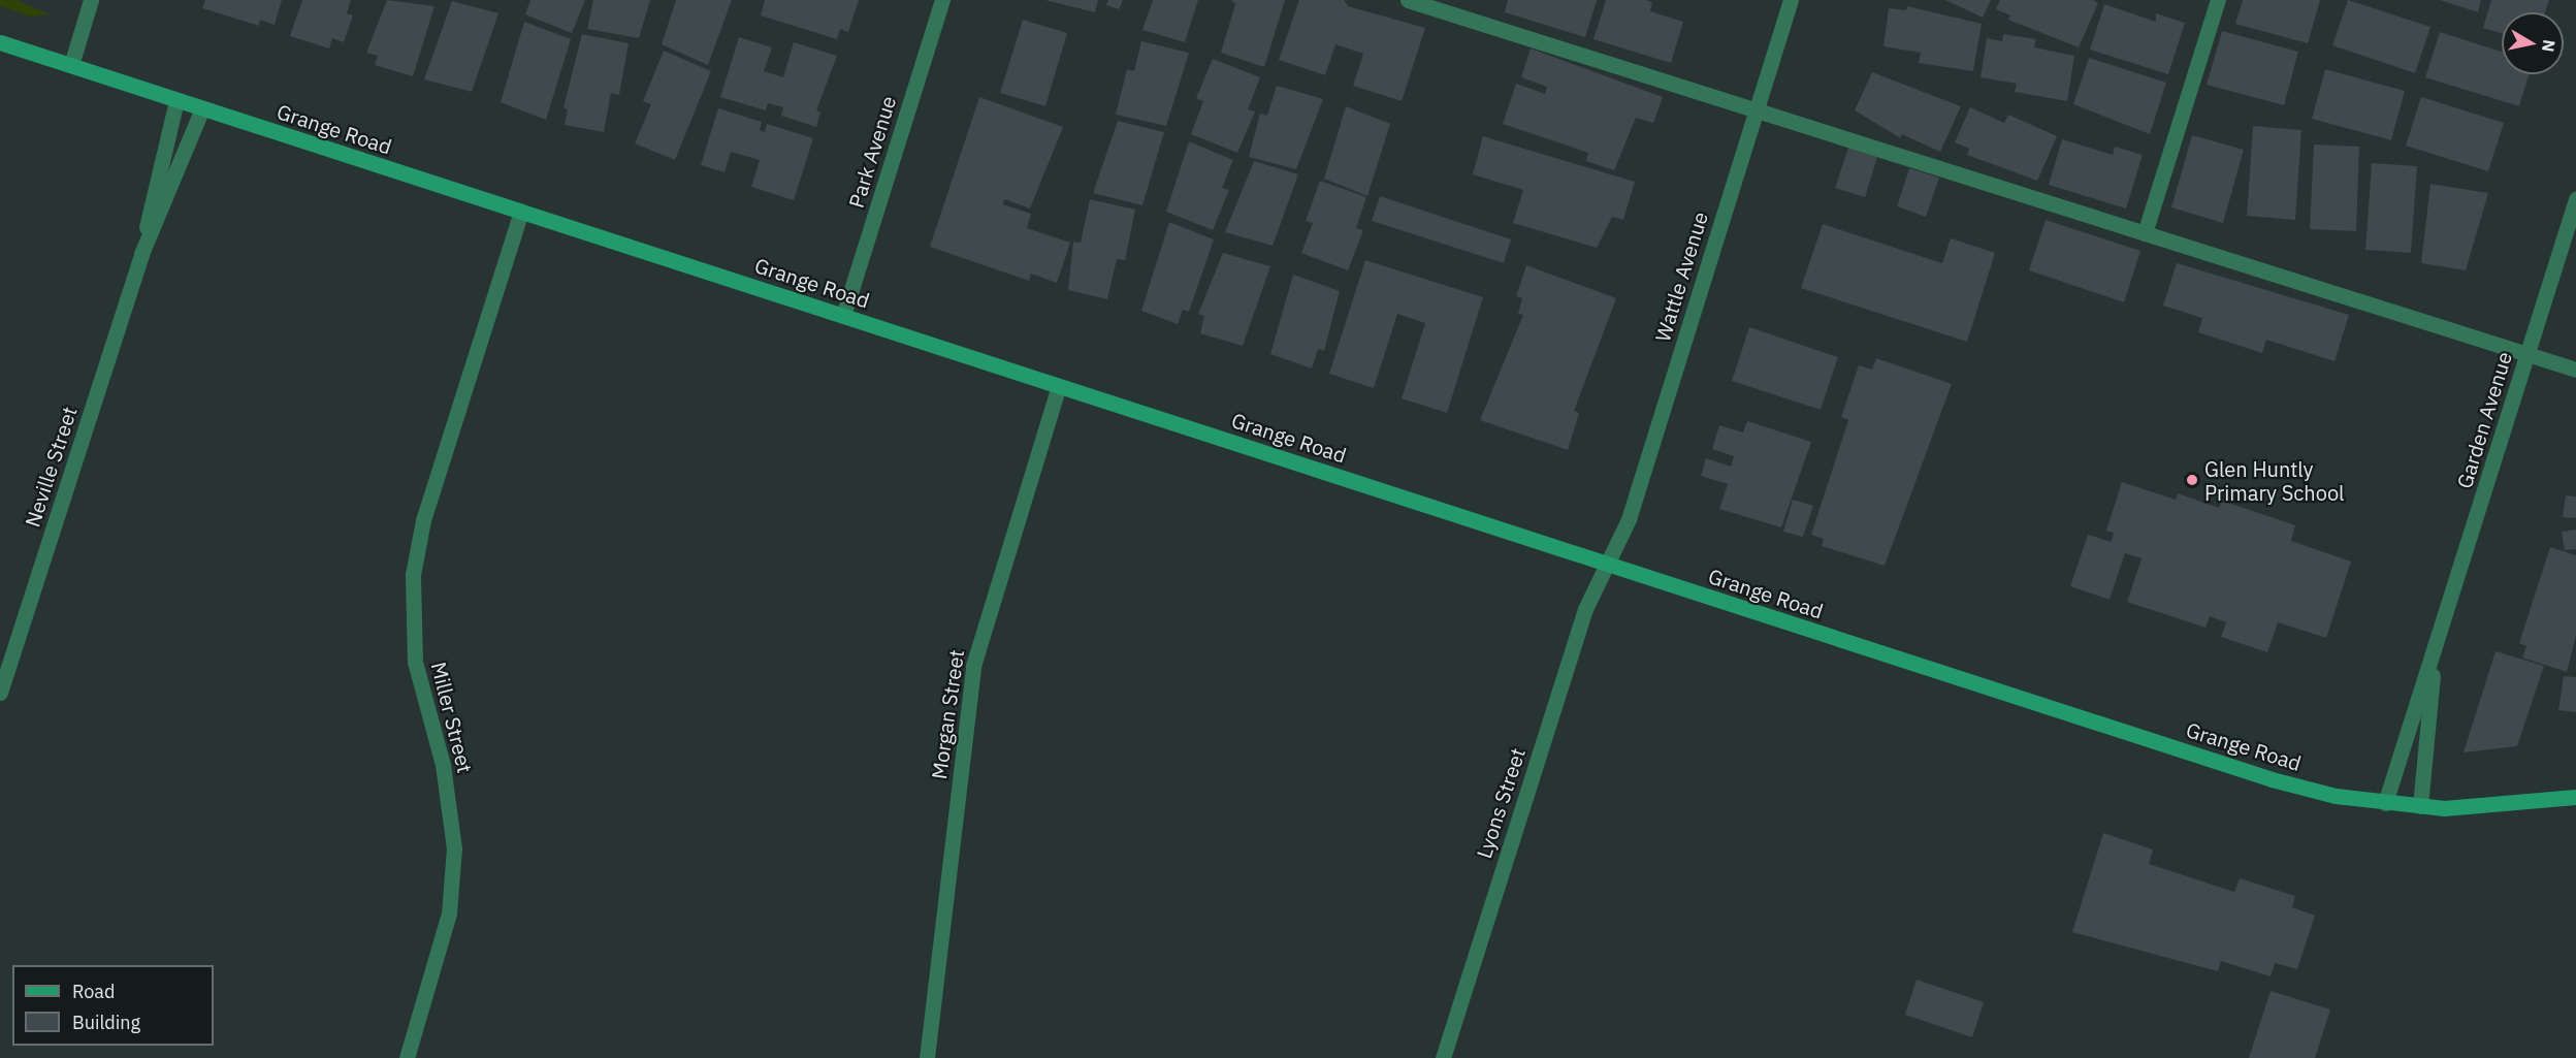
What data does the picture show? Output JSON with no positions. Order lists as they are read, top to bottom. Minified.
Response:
{"streets":{"main road":["Grange Road"],"street":["Park Avenue","Wattle Avenue","Garden Avenue","Neville Street","Morgan Street","Miller Street","Lyons Street"]},"crossings":[["Grange Road","Park Avenue"],["Grange Road","Wattle Avenue"],["Grange Road","Garden Avenue"],["Grange Road","Neville Street"],["Grange Road","Morgan Street"],["Grange Road","Miller Street"],["Grange Road","Lyons Street"],["Wattle Avenue","Lyons Street"]],"places":["Glen Huntly Primary School"],"legend":["Road","Building"],"north":"right"}
